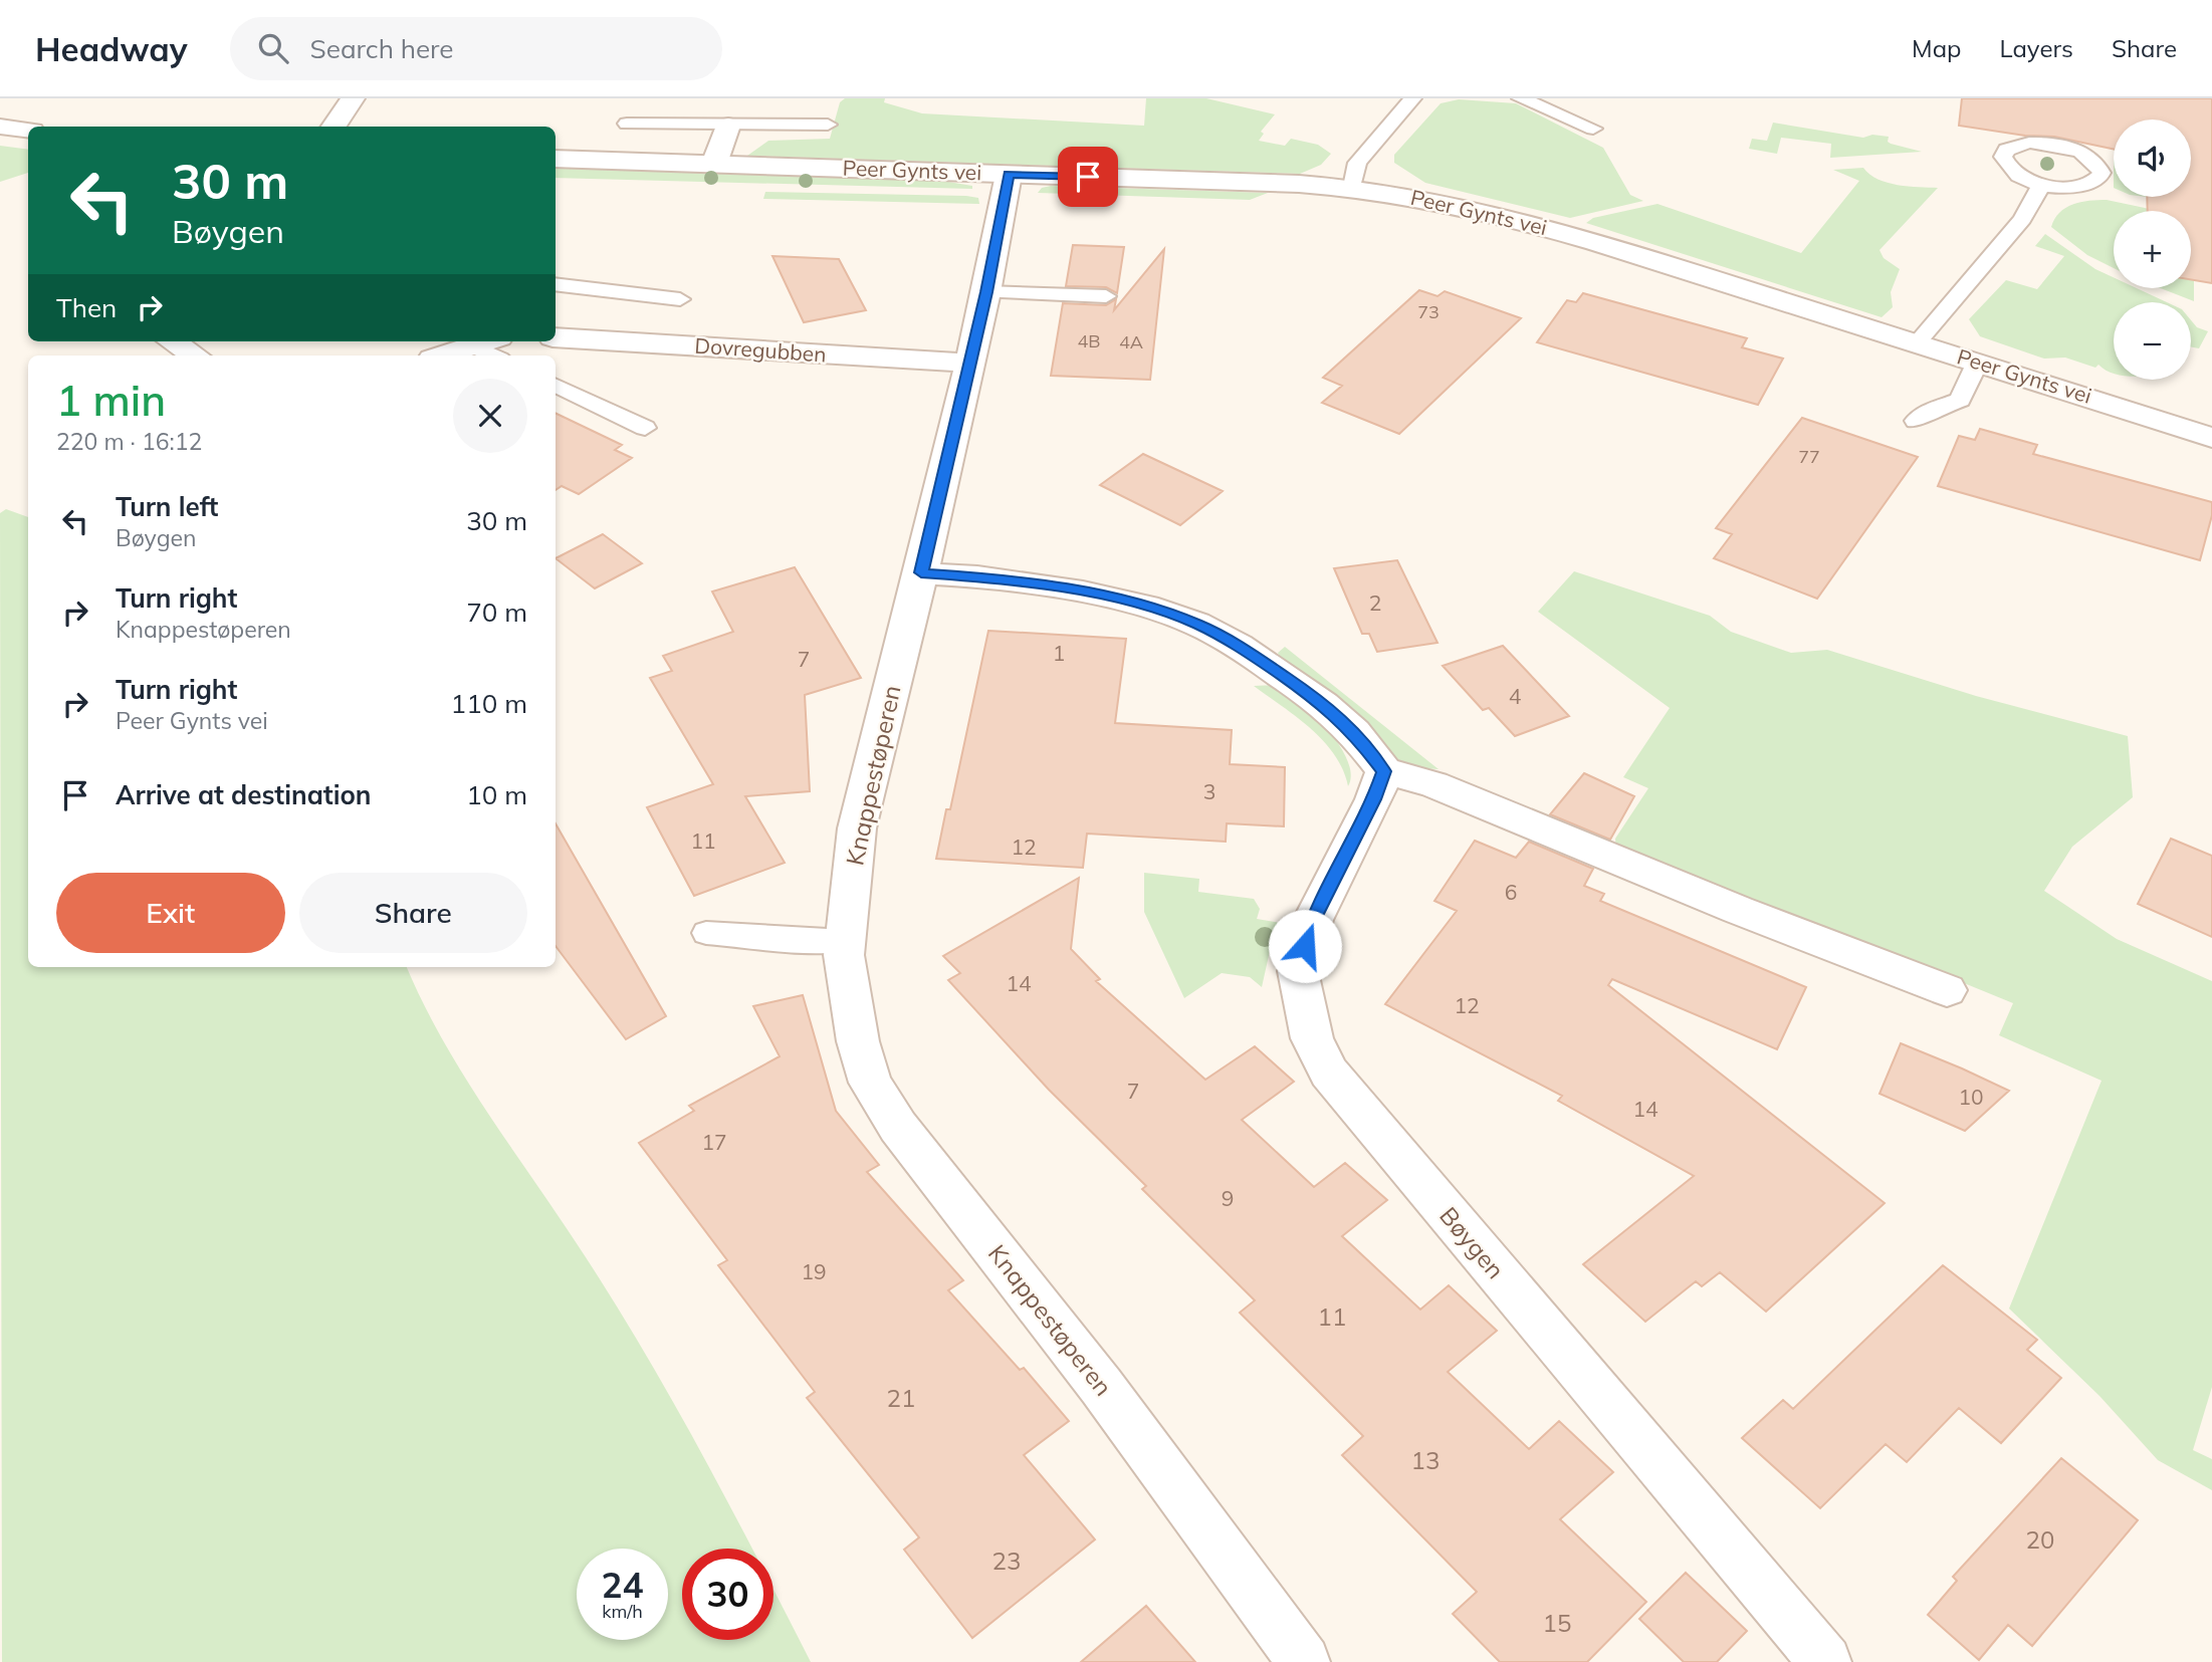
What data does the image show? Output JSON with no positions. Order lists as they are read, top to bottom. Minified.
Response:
{"streets":{"street":["Peer Gynts vei","Dovregubben","Knappestøperen","Bøygen"]},"crossings":[["Peer Gynts vei","Knappestøperen"],["Dovregubben","Knappestøperen"]],"house_numbers":["73","4B","4A","77","2","1","7","4","3","11","12","6","14","12","7","10","14","17","9","19","11","21","13","20","23","15"],"page":{"header":"Headway","search":"Search here","nav":["Map","Layers","Share"],"map_buttons":["+","−"],"turn":["30 m","Bøygen"],"then":"Then","heading":["1 min","220 m · 16:12"],"list":[{"name":"Turn left","note":"Bøygen","value":"30 m"},{"name":"Turn right","note":"Knappestøperen","value":"70 m"},{"name":"Turn right","note":"Peer Gynts vei","value":"110 m"},{"name":"Arrive at destination","value":"10 m"}],"buttons":["Exit","Share"],"speed":"24 km/h","limit":"30"}}
